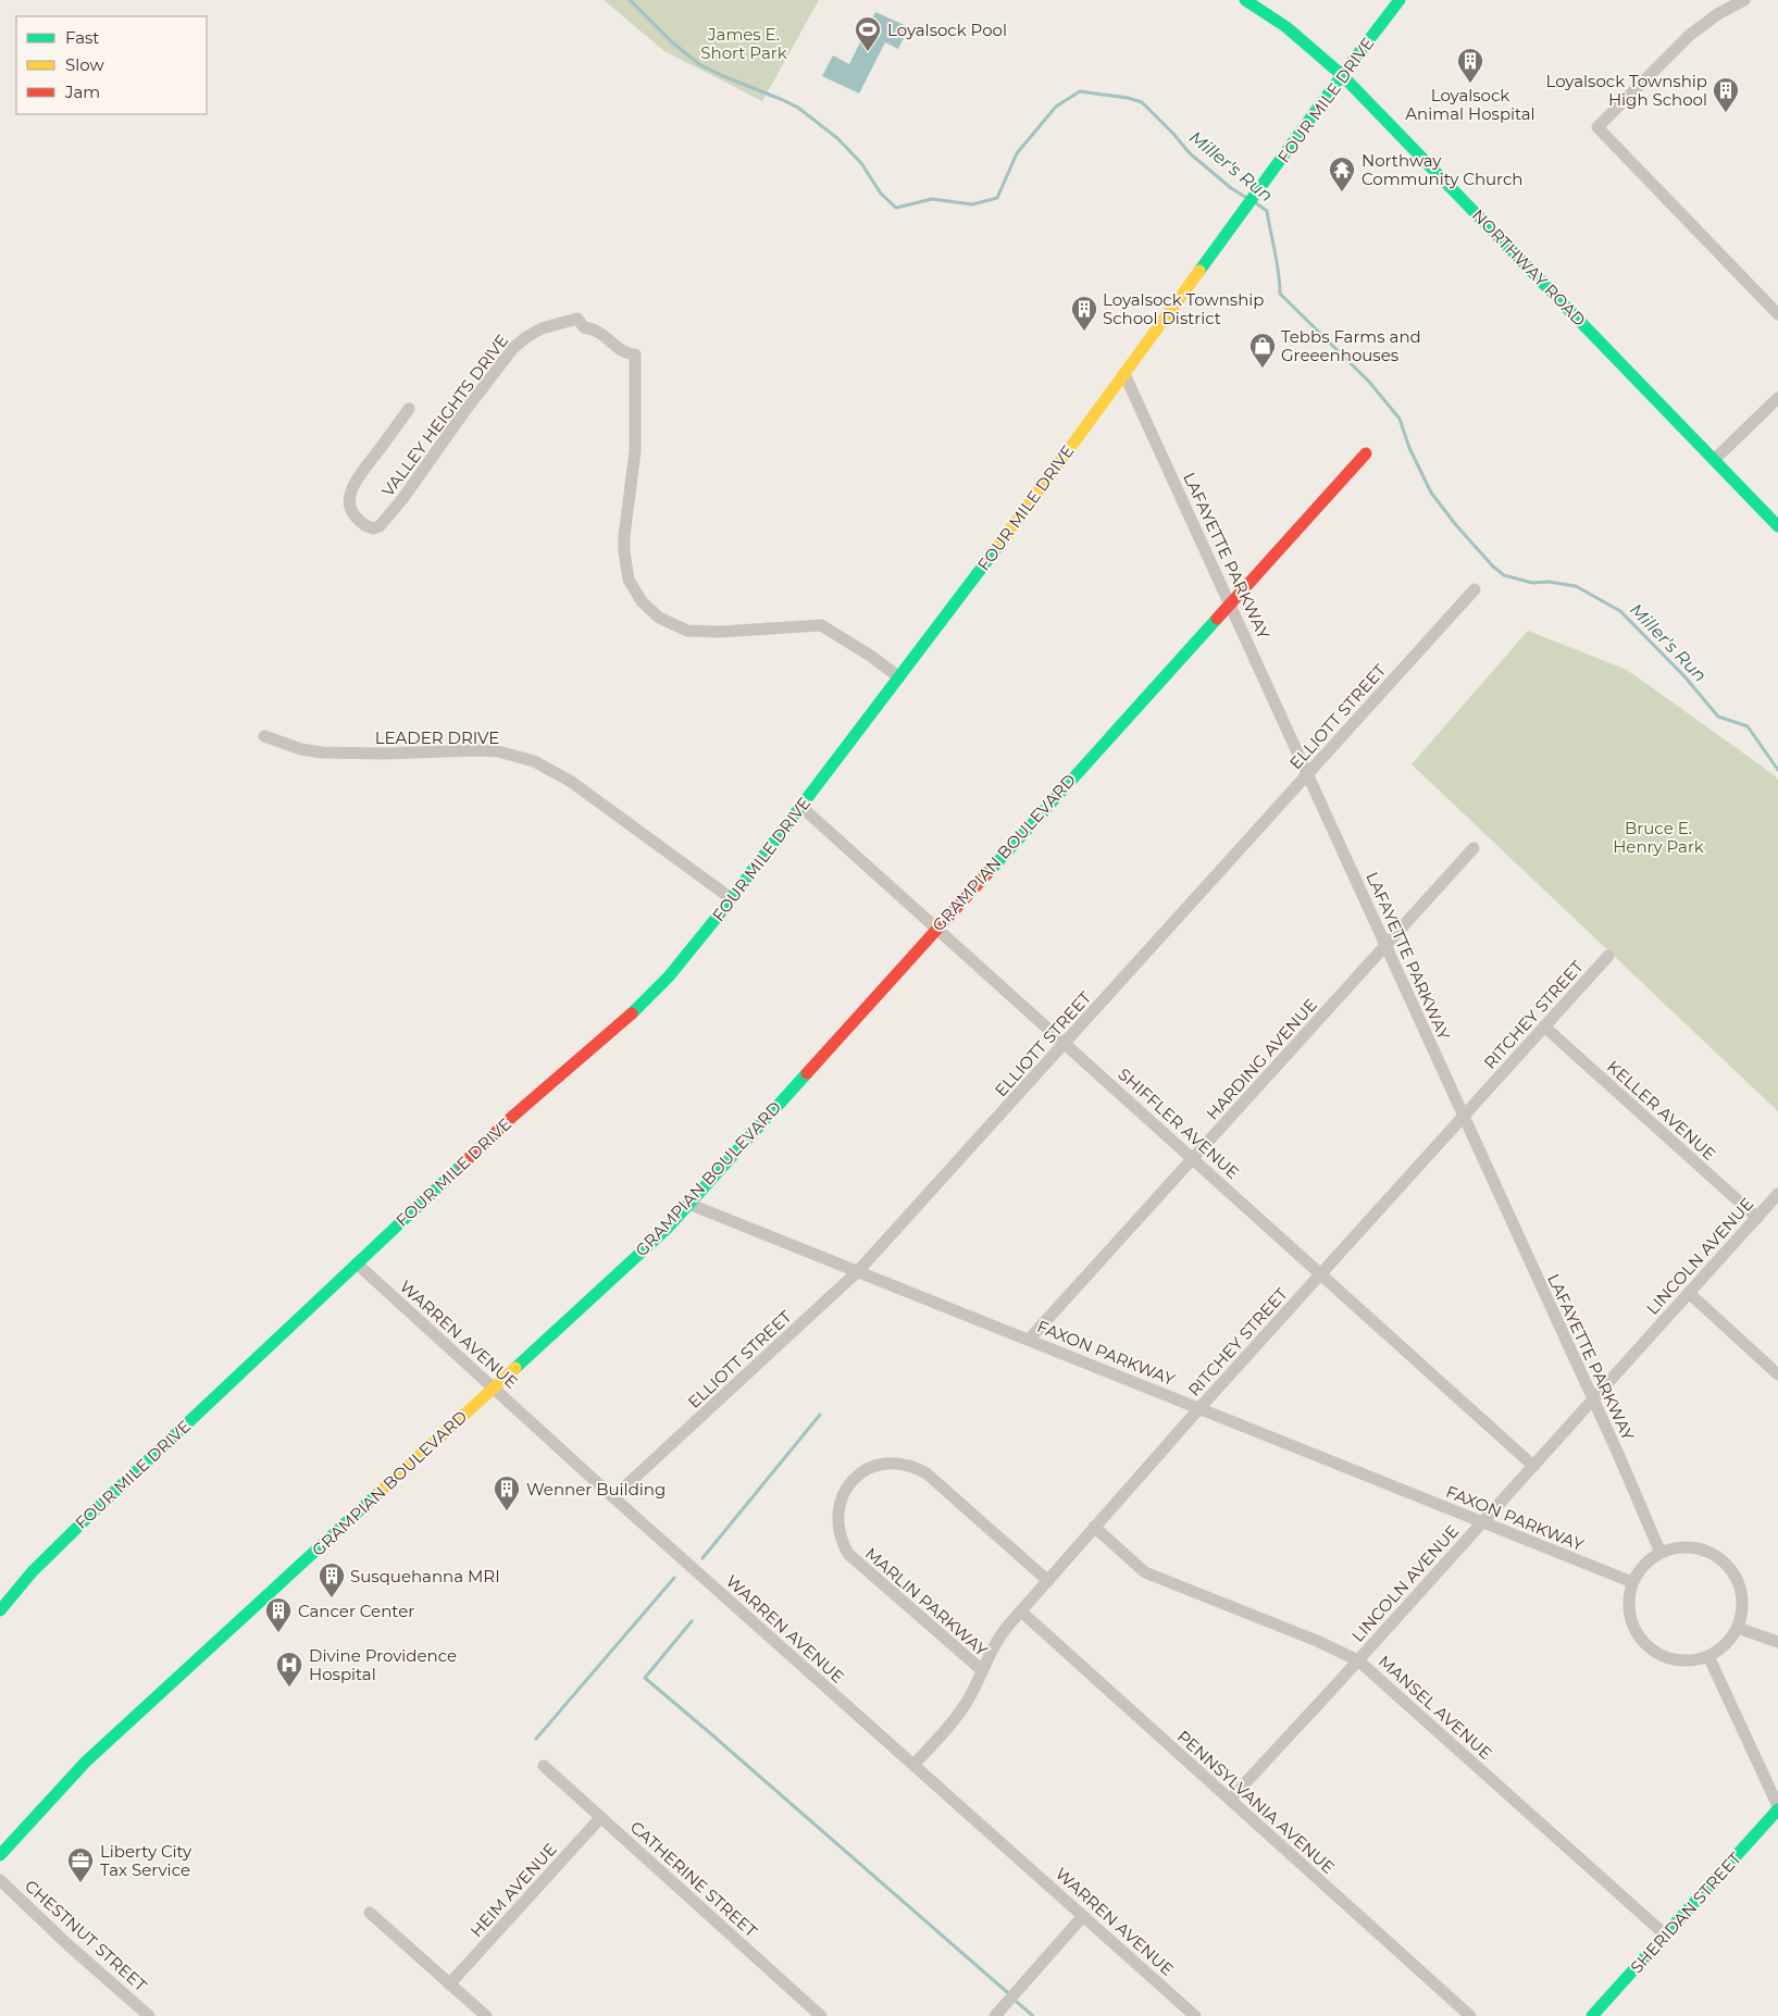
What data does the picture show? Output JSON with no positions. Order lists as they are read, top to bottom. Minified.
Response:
{"streets":{"street":["FOUR MILE DRIVE","NORTHWAY ROAD","VALLEY HEIGHTS DRIVE","LAFAYETTE PARKWAY","ELLIOTT STREET","LEADER DRIVE","GRAMPIAN BOULEVARD","RITCHEY STREET","HARDING AVENUE","KELLER AVENUE","SHIFFLER AVENUE","LINCOLN AVENUE","WARREN AVENUE","FAXON PARKWAY","MARLIN PARKWAY","MANSEL AVENUE","PENNSYLVANIA AVENUE","CATHERINE STREET","HEIM AVENUE","SHERIDAN STREET","CHESTNUT STREET"]},"crossings":[["FOUR MILE DRIVE","NORTHWAY ROAD"],["FOUR MILE DRIVE","VALLEY HEIGHTS DRIVE"],["FOUR MILE DRIVE","LAFAYETTE PARKWAY"],["FOUR MILE DRIVE","LEADER DRIVE"],["FOUR MILE DRIVE","SHIFFLER AVENUE"],["FOUR MILE DRIVE","WARREN AVENUE"],["LAFAYETTE PARKWAY","ELLIOTT STREET"],["LAFAYETTE PARKWAY","GRAMPIAN BOULEVARD"],["LAFAYETTE PARKWAY","RITCHEY STREET"],["LAFAYETTE PARKWAY","HARDING AVENUE"],["LAFAYETTE PARKWAY","LINCOLN AVENUE"],["LAFAYETTE PARKWAY","FAXON PARKWAY"],["ELLIOTT STREET","SHIFFLER AVENUE"],["ELLIOTT STREET","WARREN AVENUE"],["ELLIOTT STREET","FAXON PARKWAY"],["GRAMPIAN BOULEVARD","SHIFFLER AVENUE"],["GRAMPIAN BOULEVARD","WARREN AVENUE"],["GRAMPIAN BOULEVARD","FAXON PARKWAY"],["RITCHEY STREET","KELLER AVENUE"],["RITCHEY STREET","SHIFFLER AVENUE"],["RITCHEY STREET","WARREN AVENUE"],["RITCHEY STREET","FAXON PARKWAY"],["RITCHEY STREET","MARLIN PARKWAY"],["RITCHEY STREET","MANSEL AVENUE"],["RITCHEY STREET","PENNSYLVANIA AVENUE"],["HARDING AVENUE","SHIFFLER AVENUE"],["HARDING AVENUE","FAXON PARKWAY"],["KELLER AVENUE","LINCOLN AVENUE"],["SHIFFLER AVENUE","LINCOLN AVENUE"],["LINCOLN AVENUE","FAXON PARKWAY"],["LINCOLN AVENUE","MANSEL AVENUE"],["LINCOLN AVENUE","PENNSYLVANIA AVENUE"],["MANSEL AVENUE","SHERIDAN STREET"],["CATHERINE STREET","HEIM AVENUE"]],"water":["Miller's Run"],"parks":["James E. Short Park","Bruce E. Henry Park"],"places":{"sports":["Loyalsock Pool"],"building":["Loyalsock Animal Hospital","Loyalsock Township High School","Loyalsock Township School District","Wenner Building","Susquehanna MRI","Cancer Center"],"temple":["Northway Community Church"],"shop":["Tebbs Farms and Greeenhouses"],"hospital":["Divine Providence Hospital"],"office":["Liberty City Tax Service"]},"legend":["Fast","Slow","Jam"]}
